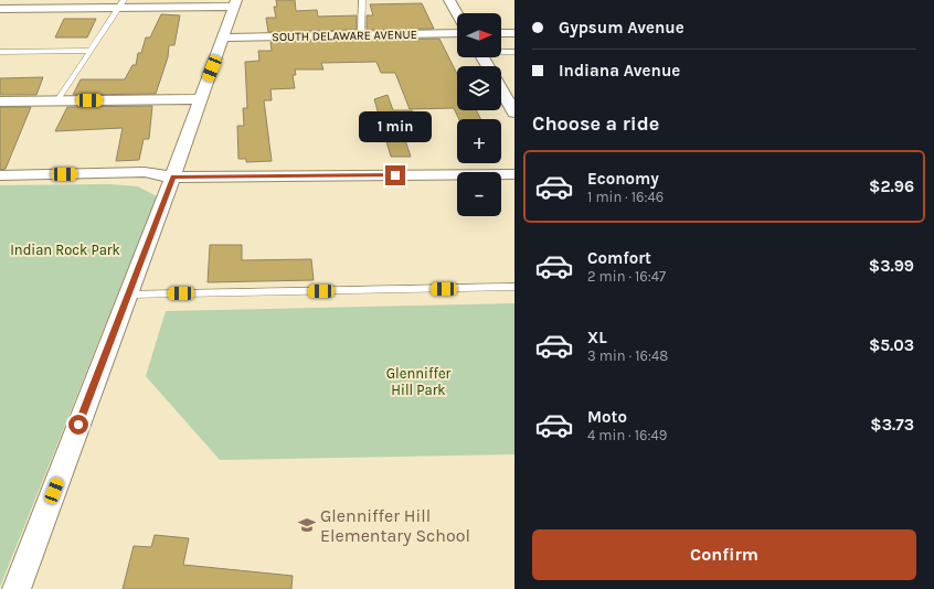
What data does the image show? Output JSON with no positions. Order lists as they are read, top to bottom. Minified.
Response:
{"streets":{"street":["SOUTH DELAWARE AVENUE"]},"parks":["Indian Rock Park","Glenniffer Hill Park"],"places":{"school or university":["Glenniffer Hill Elementary School"]},"north":"right","page":{"banner":["Gypsum Avenue","Indiana Avenue"],"map_buttons":["+","−"],"heading":"Choose a ride","bubble":"1 min","list":[{"name":"Economy","note":"1 min · 16:46","value":"$2.96"},{"name":"Comfort","note":"2 min · 16:47","value":"$3.99"},{"name":"XL","note":"3 min · 16:48","value":"$5.03"},{"name":"Moto","note":"4 min · 16:49","value":"$3.73"}],"buttons":"Confirm"}}
